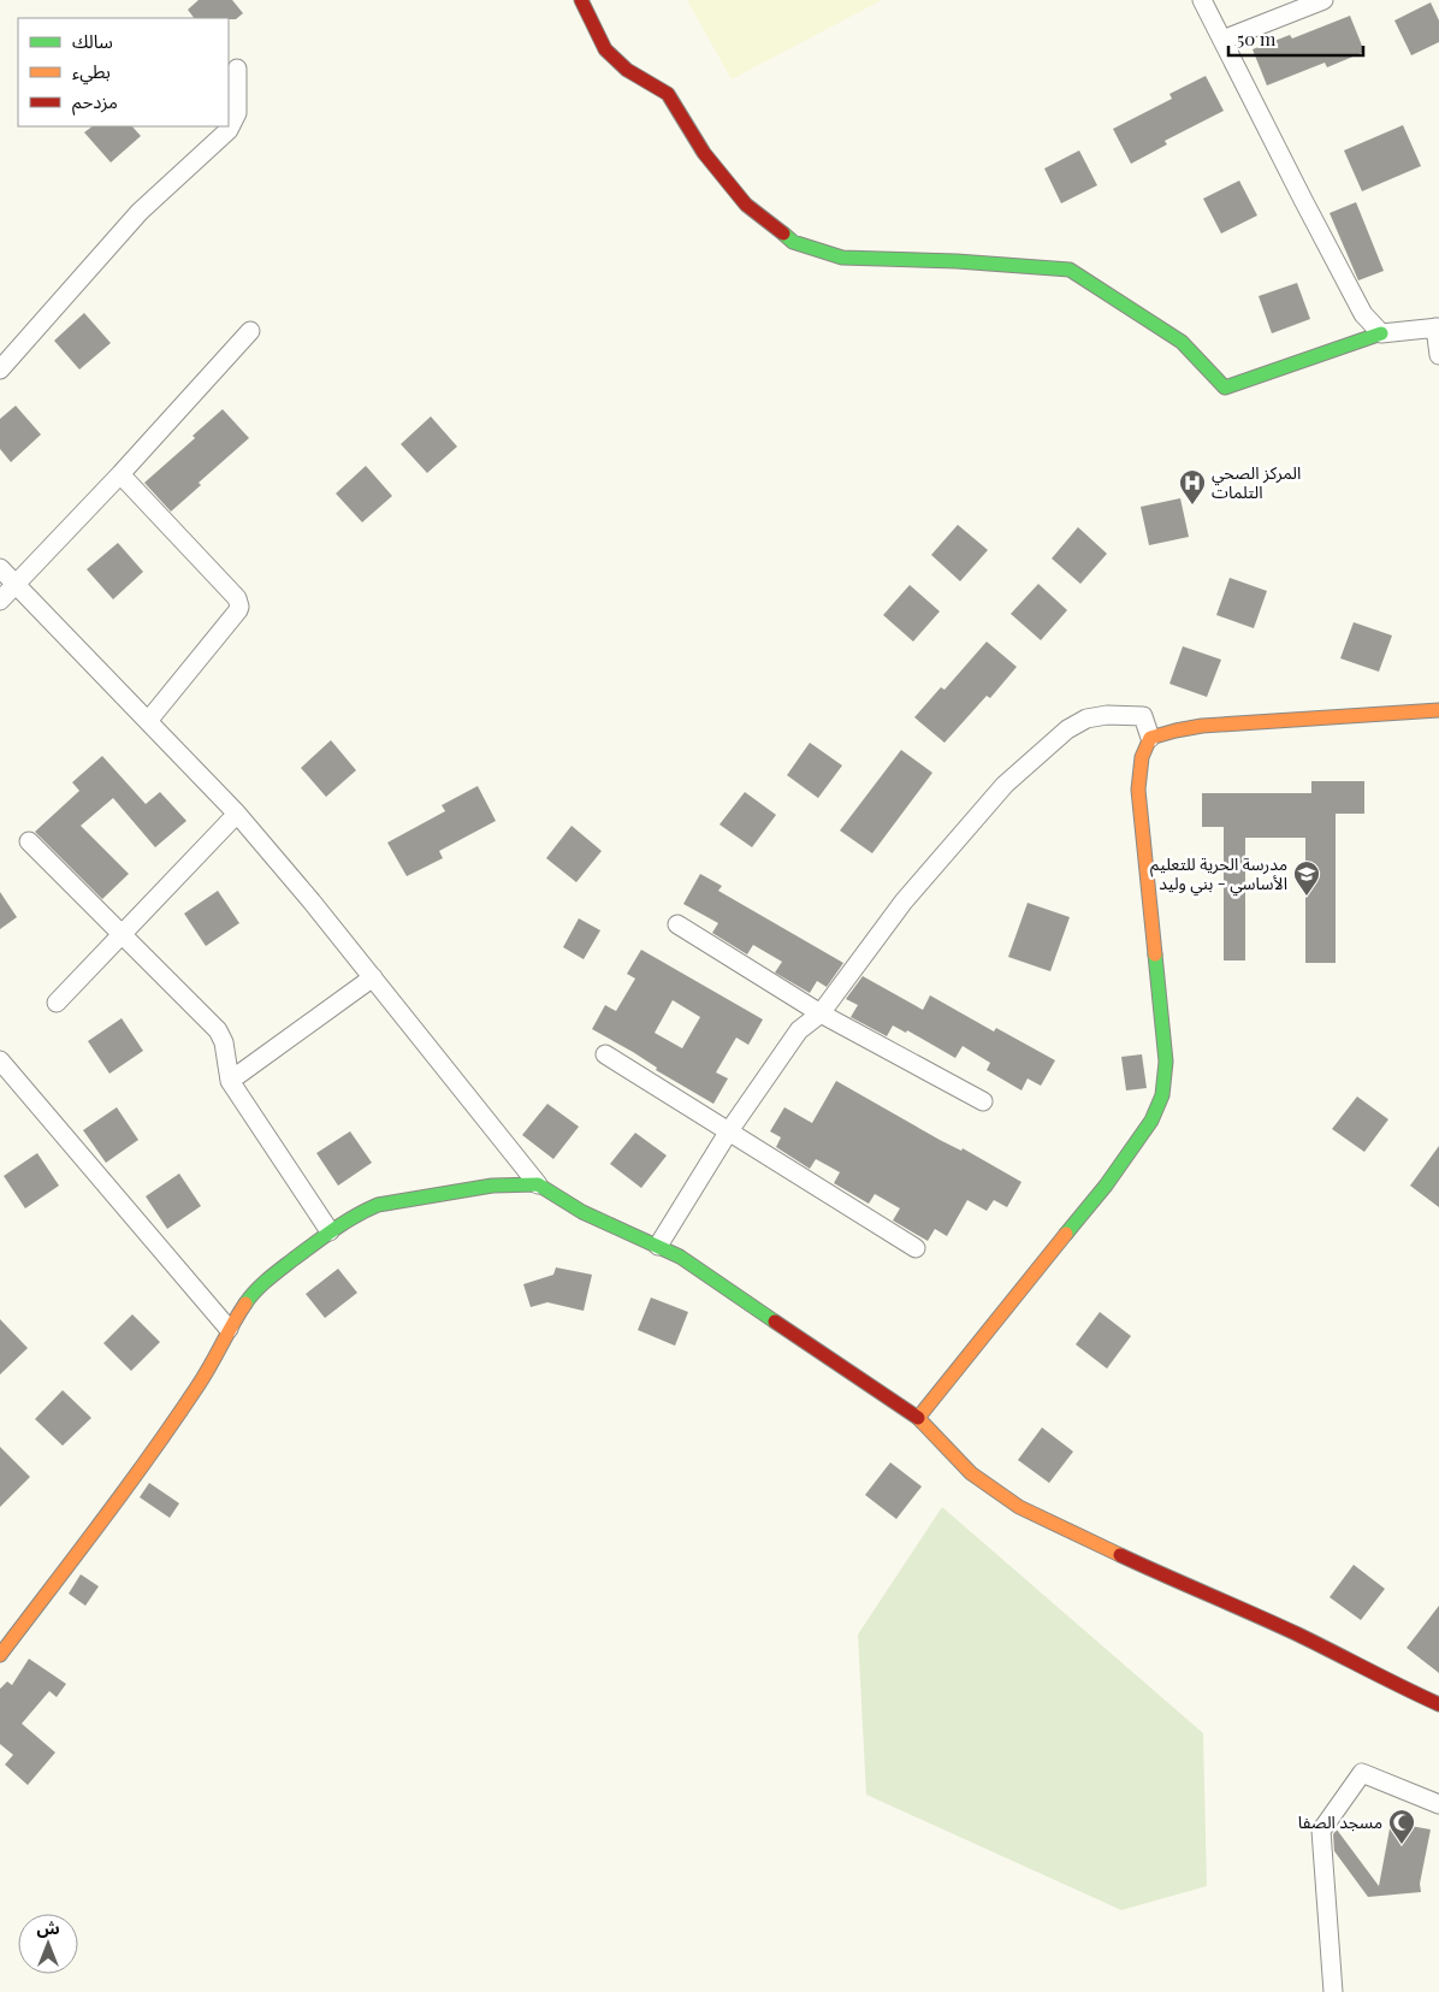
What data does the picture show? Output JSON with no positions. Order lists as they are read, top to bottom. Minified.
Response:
{"places":{"hospital":["المركز الصحي التلمات"],"school or university":["مدرسة الحرية للتعليم الأساسي - بني وليد"],"mosque":["مسجد الصفا"]},"legend":["سالك","بطيء","مزدحم"],"scale_bar":"50 m","north":"top"}
